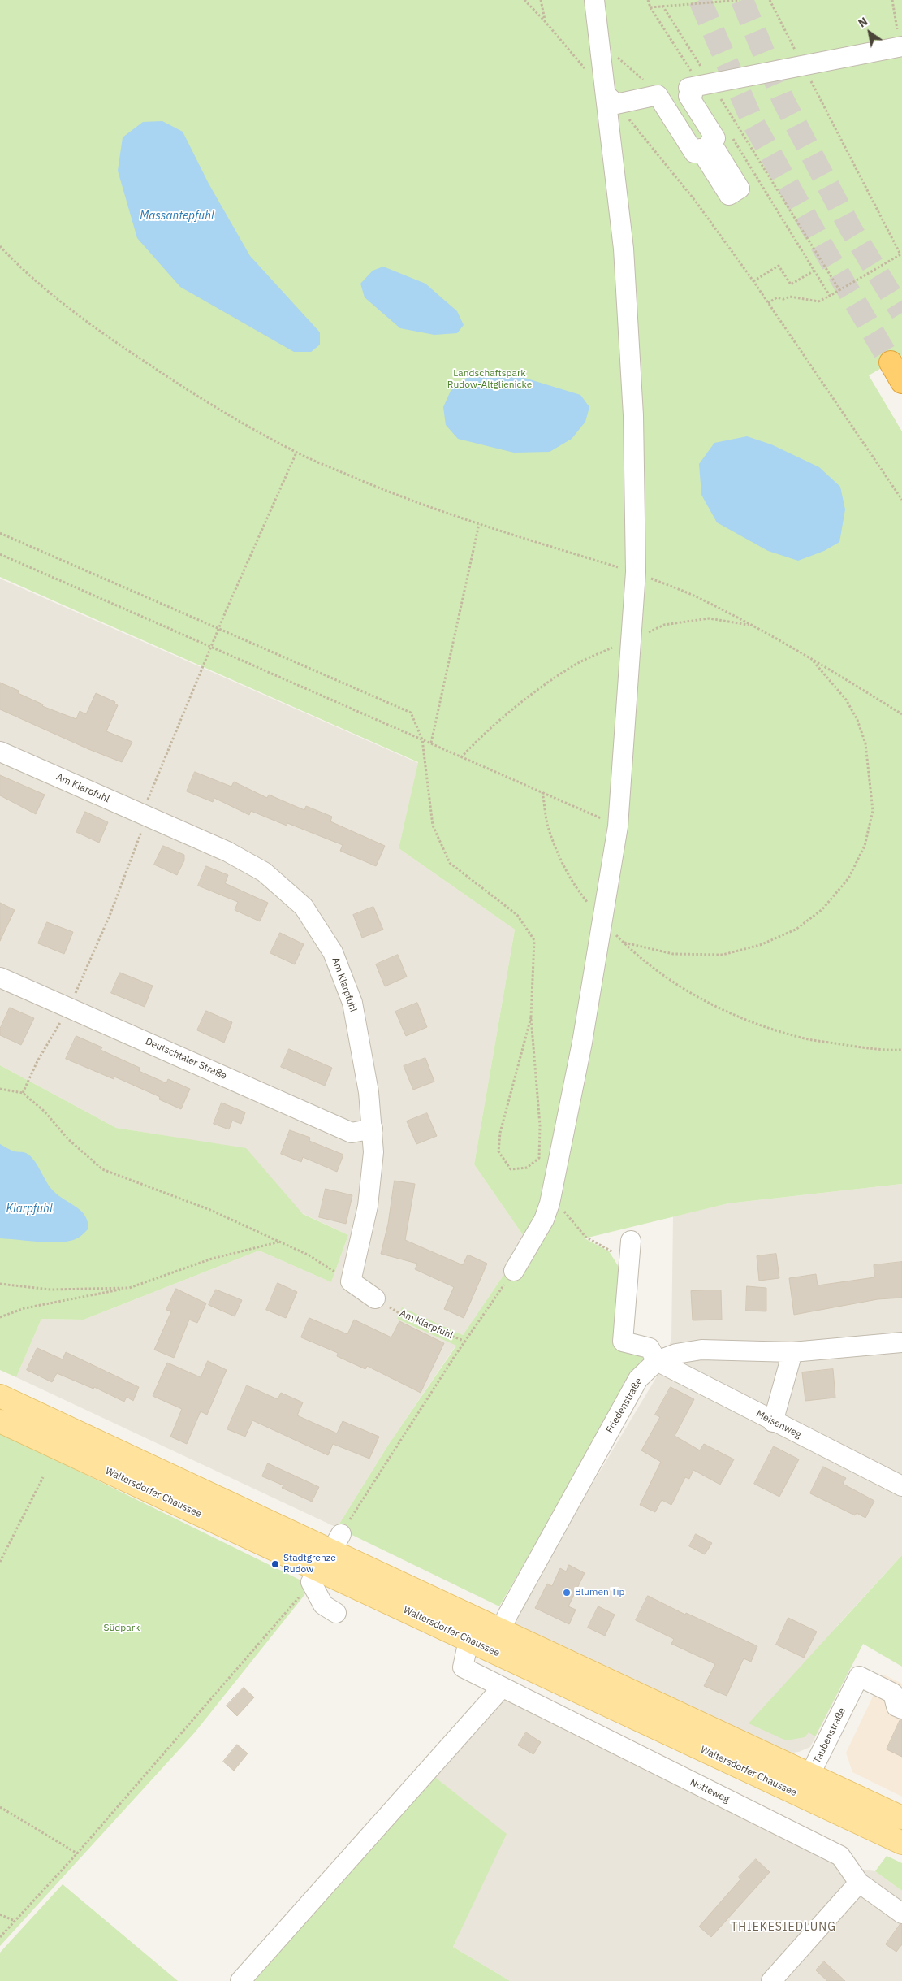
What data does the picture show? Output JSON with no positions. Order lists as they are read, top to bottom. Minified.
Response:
{"streets":{"main road":["Waltersdorfer Chaussee"],"street":["Am Klarpfuhl","Deutschtaler Straße","Friedenstraße","Meisenweg","Taubenstraße","Notteweg"]},"crossings":[["Am Klarpfuhl","Deutschtaler Straße"],["Friedenstraße","Meisenweg"],["Friedenstraße","Waltersdorfer Chaussee"],["Waltersdorfer Chaussee","Taubenstraße"],["Waltersdorfer Chaussee","Notteweg"]],"districts":["THIEKESIEDLUNG"],"water":["Massantepfuhl","Klarpfuhl"],"parks":["Landschaftspark Rudow-Altglienicke","Südpark"],"places":["Stadtgrenze Rudow","Blumen Tip"],"north":"top left"}
